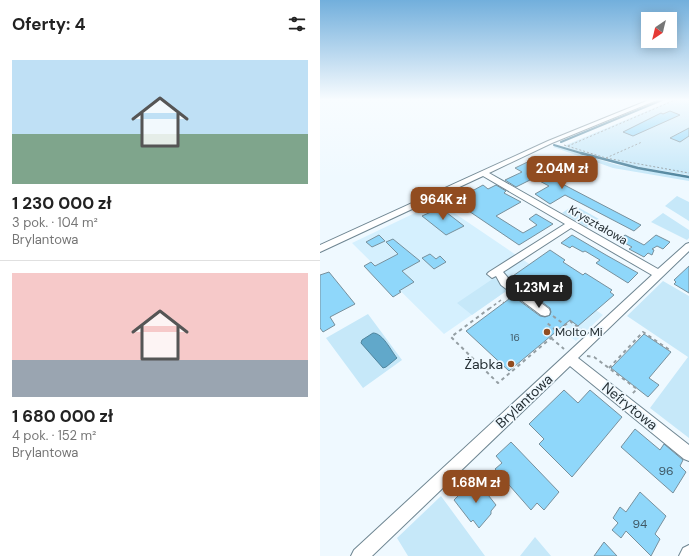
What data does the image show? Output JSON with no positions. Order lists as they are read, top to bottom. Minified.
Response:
{"streets":{"street":["Kryształowa","Brylantowa","Nefrytowa"]},"crossings":[["Kryształowa","Brylantowa"],["Brylantowa","Nefrytowa"]],"places":["Molto Mi","Żabka"],"house_numbers":["16","96","94"],"north":"bottom left","page":{"heading":"Oferty: 4","list":[{"name":"1 230 000 zł","note":"3 pok. · 104 m² · Brylantowa"},{"name":"1 680 000 zł","note":"4 pok. · 152 m² · Brylantowa"}],"price":["2.04M zł","964K zł","1.23M zł","1.68M zł"]}}
